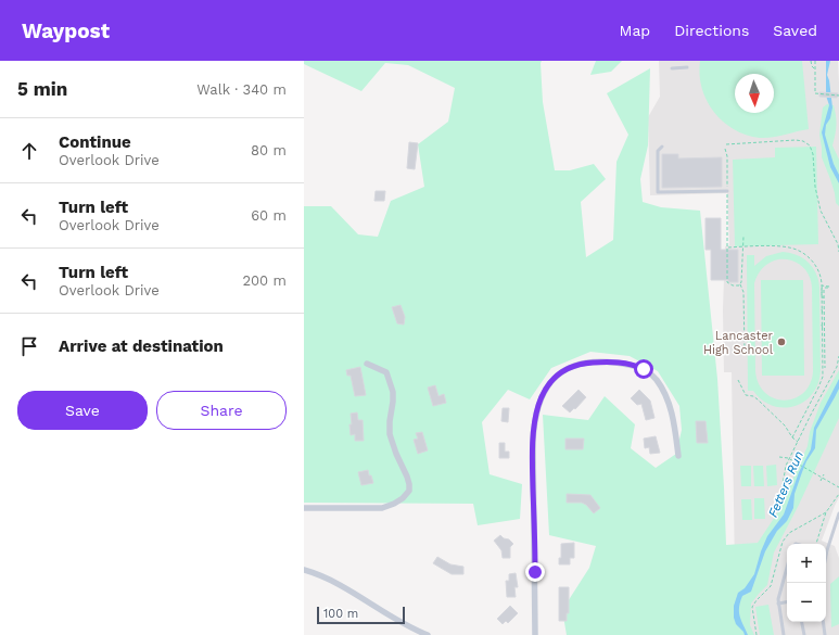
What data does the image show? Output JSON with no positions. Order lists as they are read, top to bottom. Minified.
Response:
{"water":["Fetters Run"],"places":["Lancaster High School"],"scale_bar":"100 m","north":"bottom","page":{"header":"Waypost","nav":["Map","Directions","Saved"],"heading":["5 min","Walk · 340 m"],"list":[["Continue","Overlook Drive","80 m"],["Turn left","Overlook Drive","60 m"],["Turn left","Overlook Drive","200 m"],"Arrive at destination"],"buttons":["Save","Share"],"map_buttons":["+","−"],"scale":"100 m"}}
